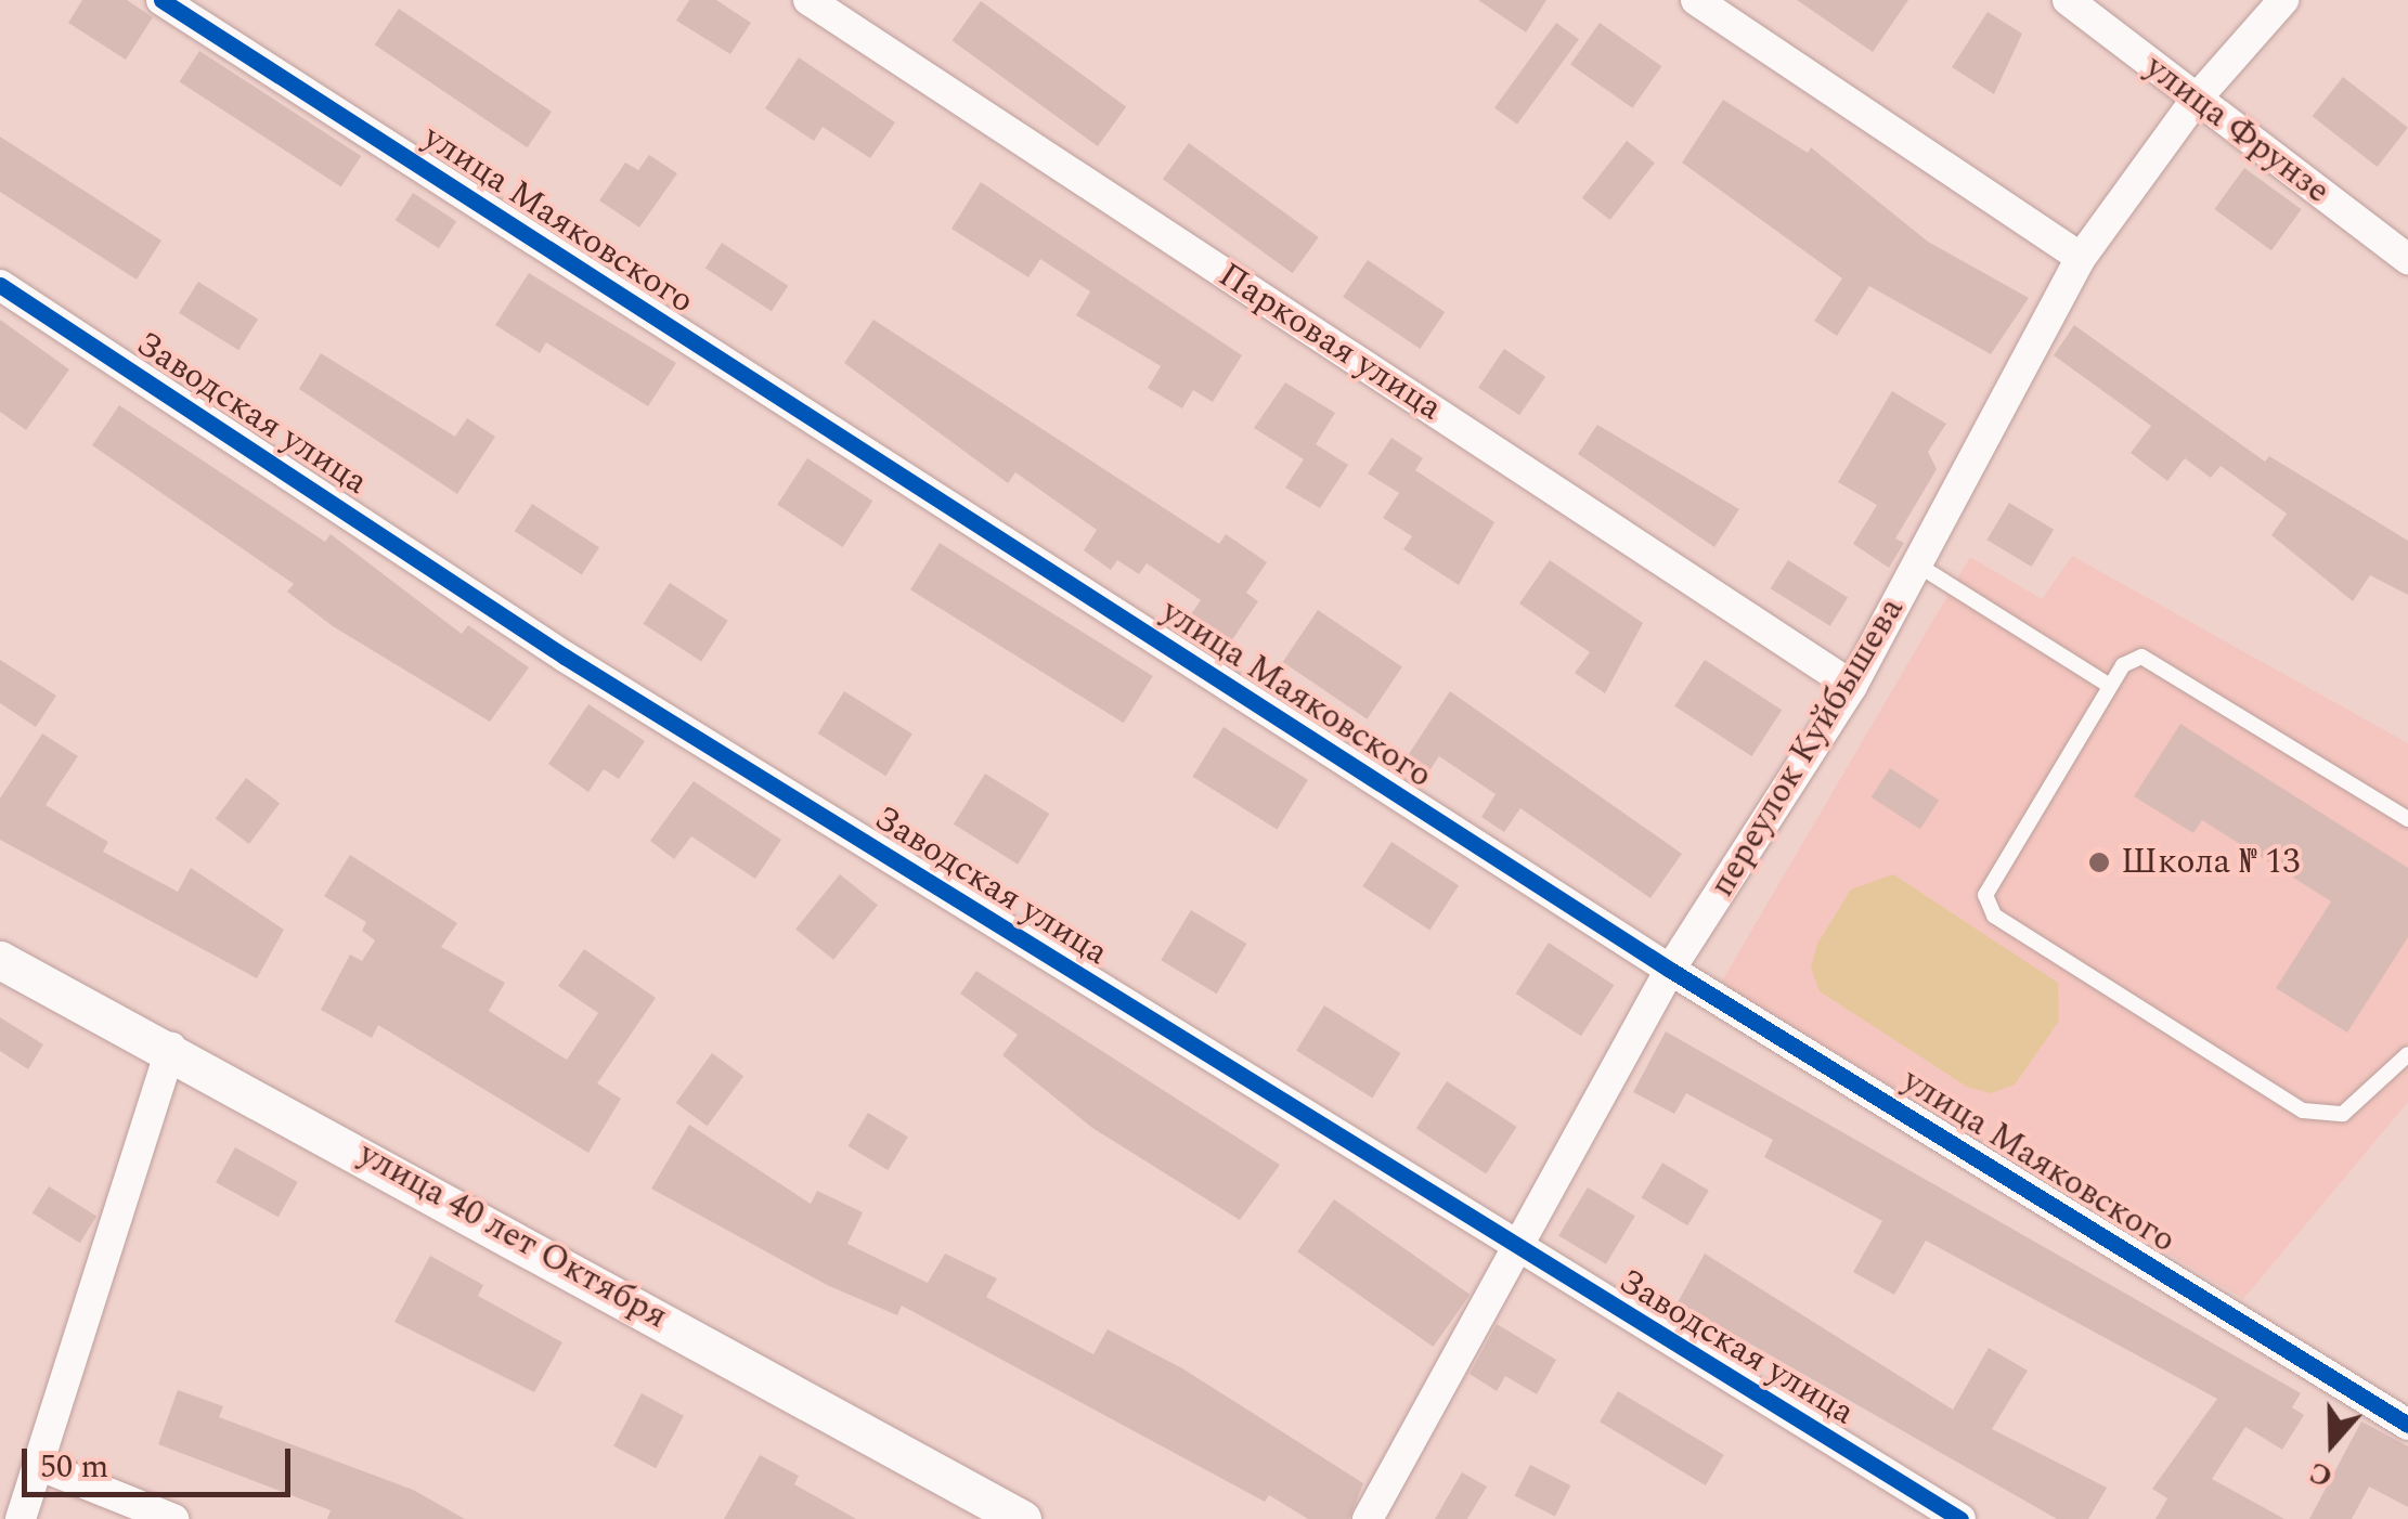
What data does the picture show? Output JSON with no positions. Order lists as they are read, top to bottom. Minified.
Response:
{"streets":{"street":["улица Фрунзе","улица Маяковского","Парковая улица","Заводская улица","переулок Куйбышева","улица 40 лет Октября"]},"crossings":[["улица Фрунзе","переулок Куйбышева"],["улица Маяковского","переулок Куйбышева"],["Парковая улица","переулок Куйбышева"],["Заводская улица","переулок Куйбышева"]],"places":["Школа № 13"],"scale_bar":"50 m","north":"bottom"}
